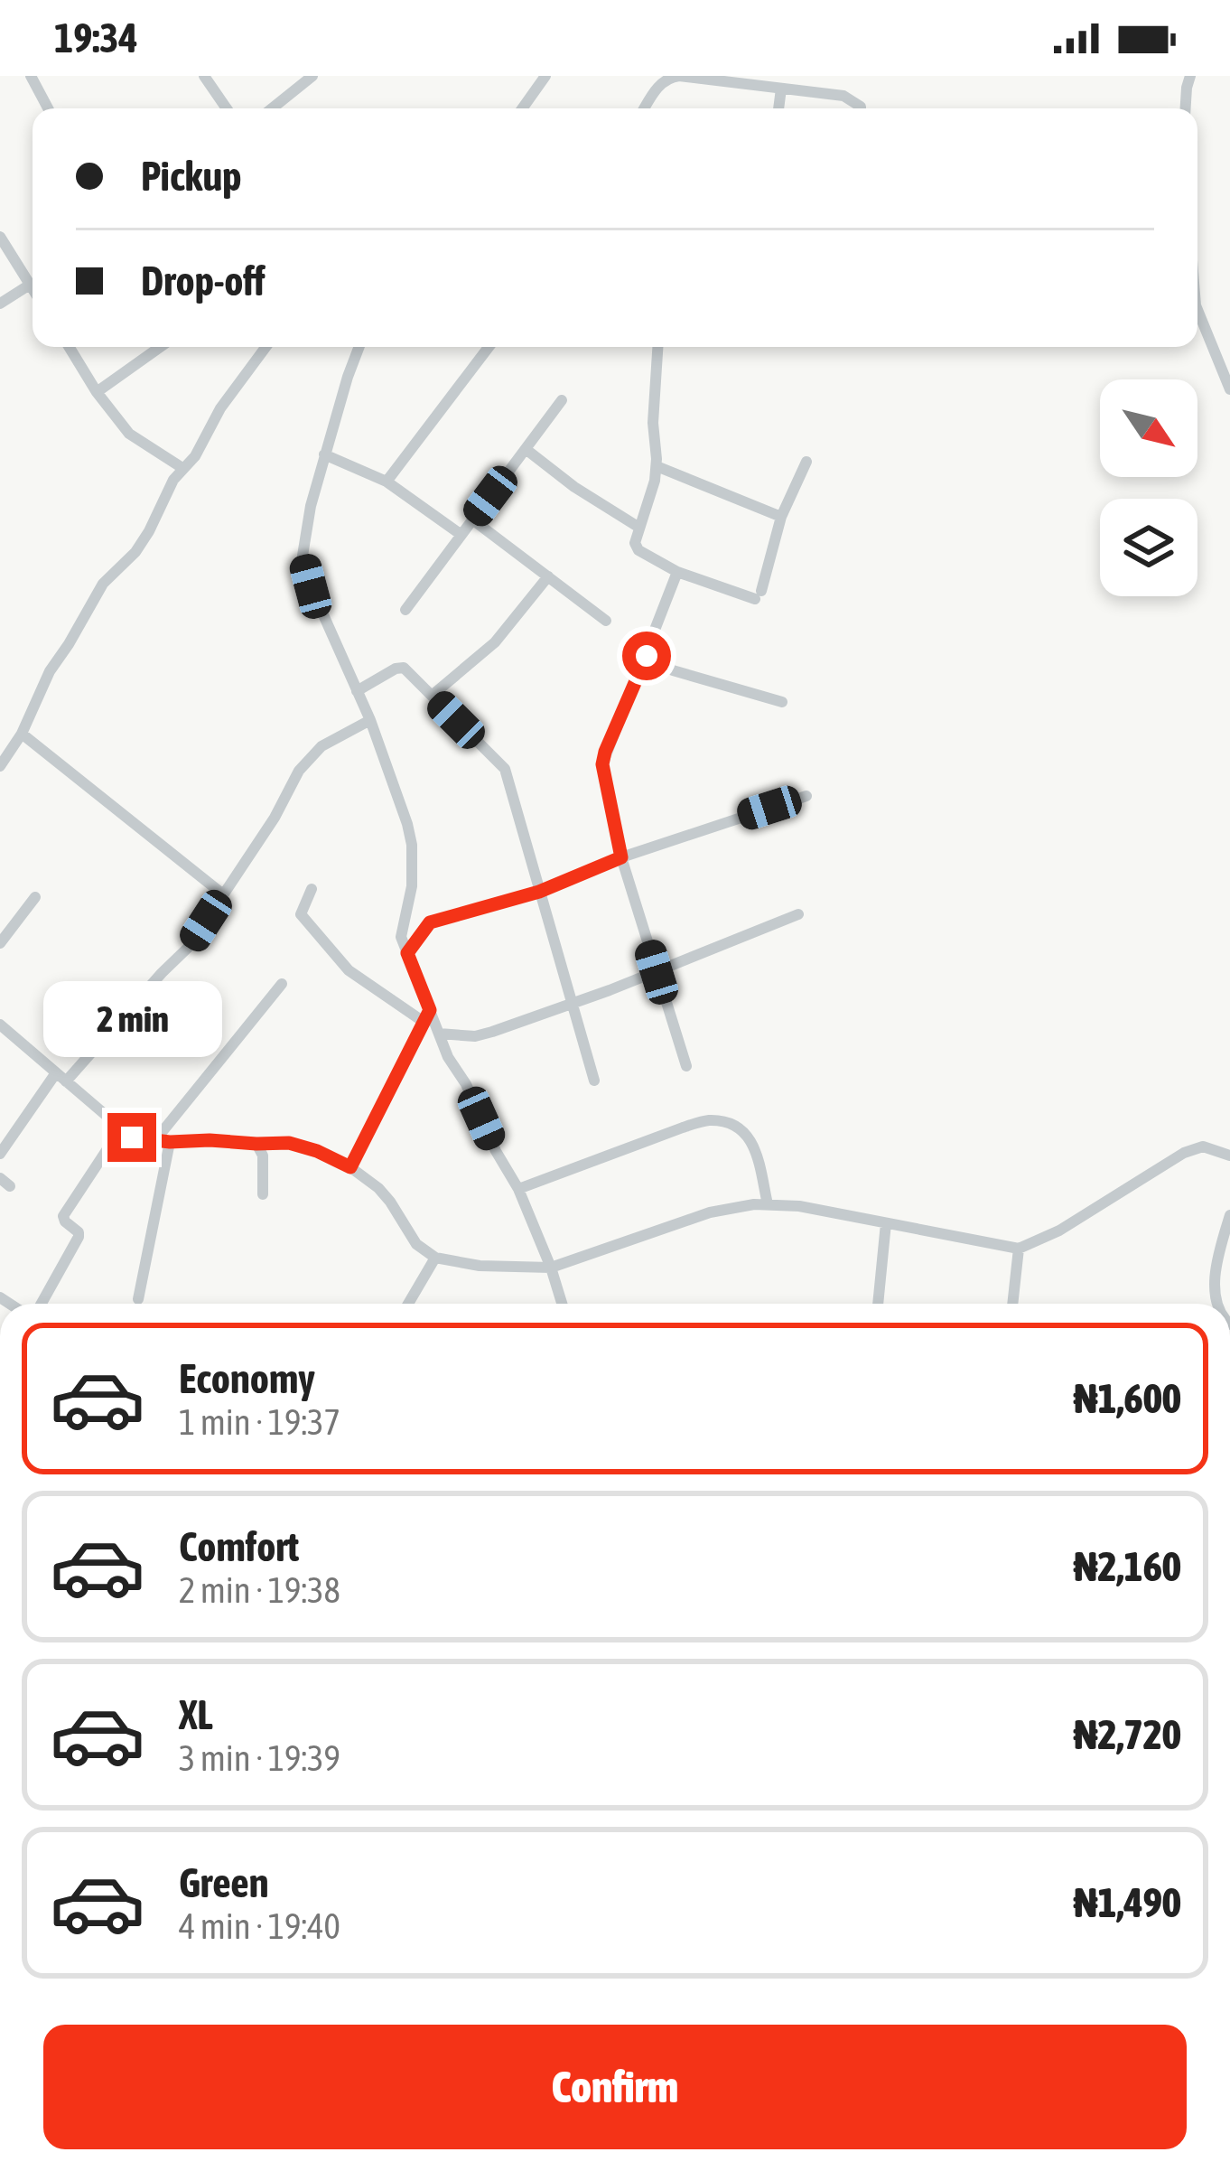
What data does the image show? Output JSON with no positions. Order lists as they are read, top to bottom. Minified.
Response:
{"north":"bottom right","page":{"status":"19:34","banner":["Pickup","Drop-off"],"bubble":"2 min","list":[{"name":"Economy","note":"1 min · 19:37","value":"₦1,600"},{"name":"Comfort","note":"2 min · 19:38","value":"₦2,160"},{"name":"XL","note":"3 min · 19:39","value":"₦2,720"},{"name":"Green","note":"4 min · 19:40","value":"₦1,490"}],"buttons":"Confirm"}}
